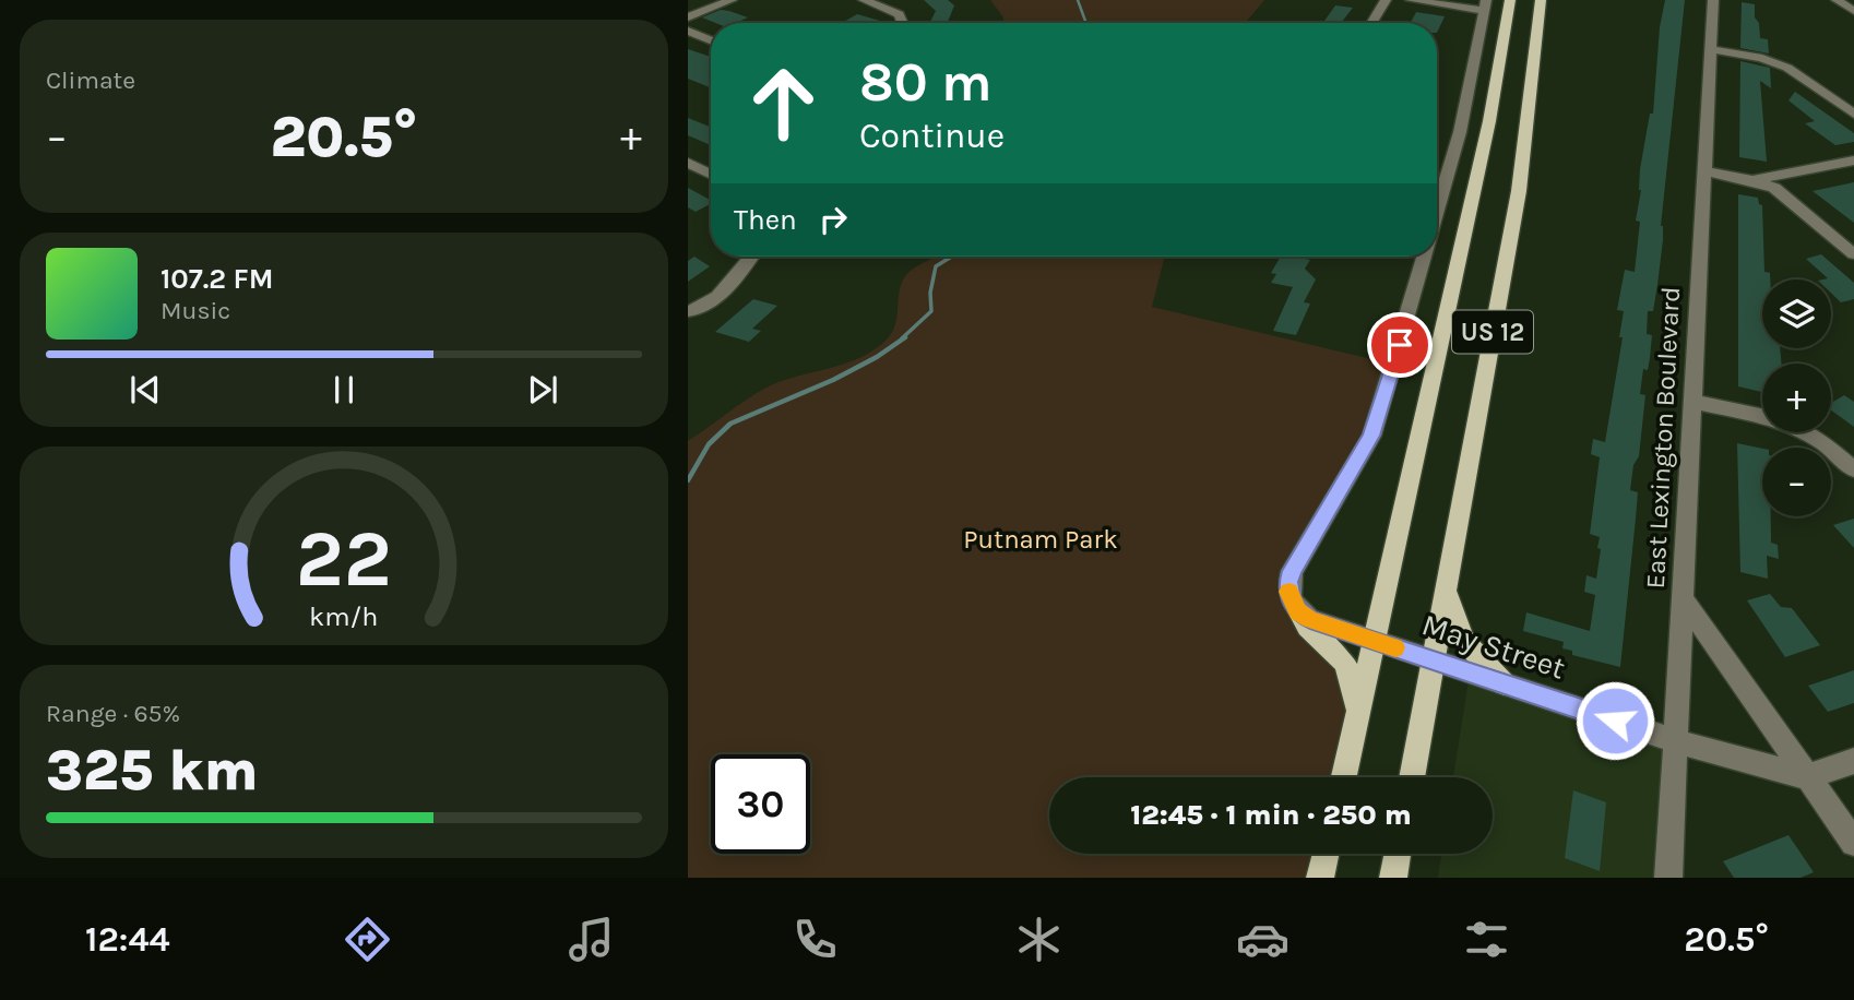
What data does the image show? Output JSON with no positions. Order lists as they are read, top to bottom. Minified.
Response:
{"streets":{"main road":["US 12"],"street":["East Lexington Boulevard","May Street"]},"crossings":[["US 12","May Street"],["East Lexington Boulevard","May Street"]],"parks":["Putnam Park"],"page":{"tile":["Climate",["Range · 65%","325 km"]],"turn":["80 m","Continue"],"heat":["−","20.5°","+"],"then":"Then","song":["107.2 FM","Music"],"map_buttons":["+","−"],"limit":"30","trip":"12:45 · 1 min · 250 m","tabs":["12:44","20.5°"],"gauge":["22","km/h"]}}
